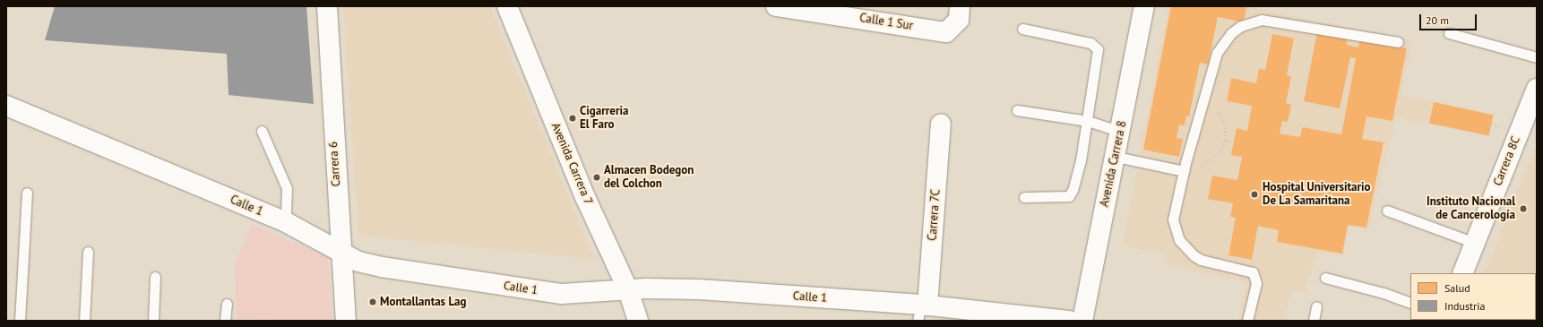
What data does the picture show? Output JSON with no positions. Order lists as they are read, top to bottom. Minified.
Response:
{"streets":{"street":["Calle 1 Sur","Carrera 8C","Carrera 6","Avenida Carrera 7","Avenida Carrera 8","Calle 1","Carrera 7C"]},"crossings":[["Carrera 6","Calle 1"],["Avenida Carrera 7","Calle 1"],["Calle 1","Carrera 7C"]],"places":["Cigarreria El Faro","Almacen Bodegon del Colchon","Hospital Universitario De La Samaritana","Instituto Nacional de Cancerología","Montallantas Lag"],"legend":["Salud","Industria"],"scale_bar":"20 m"}
